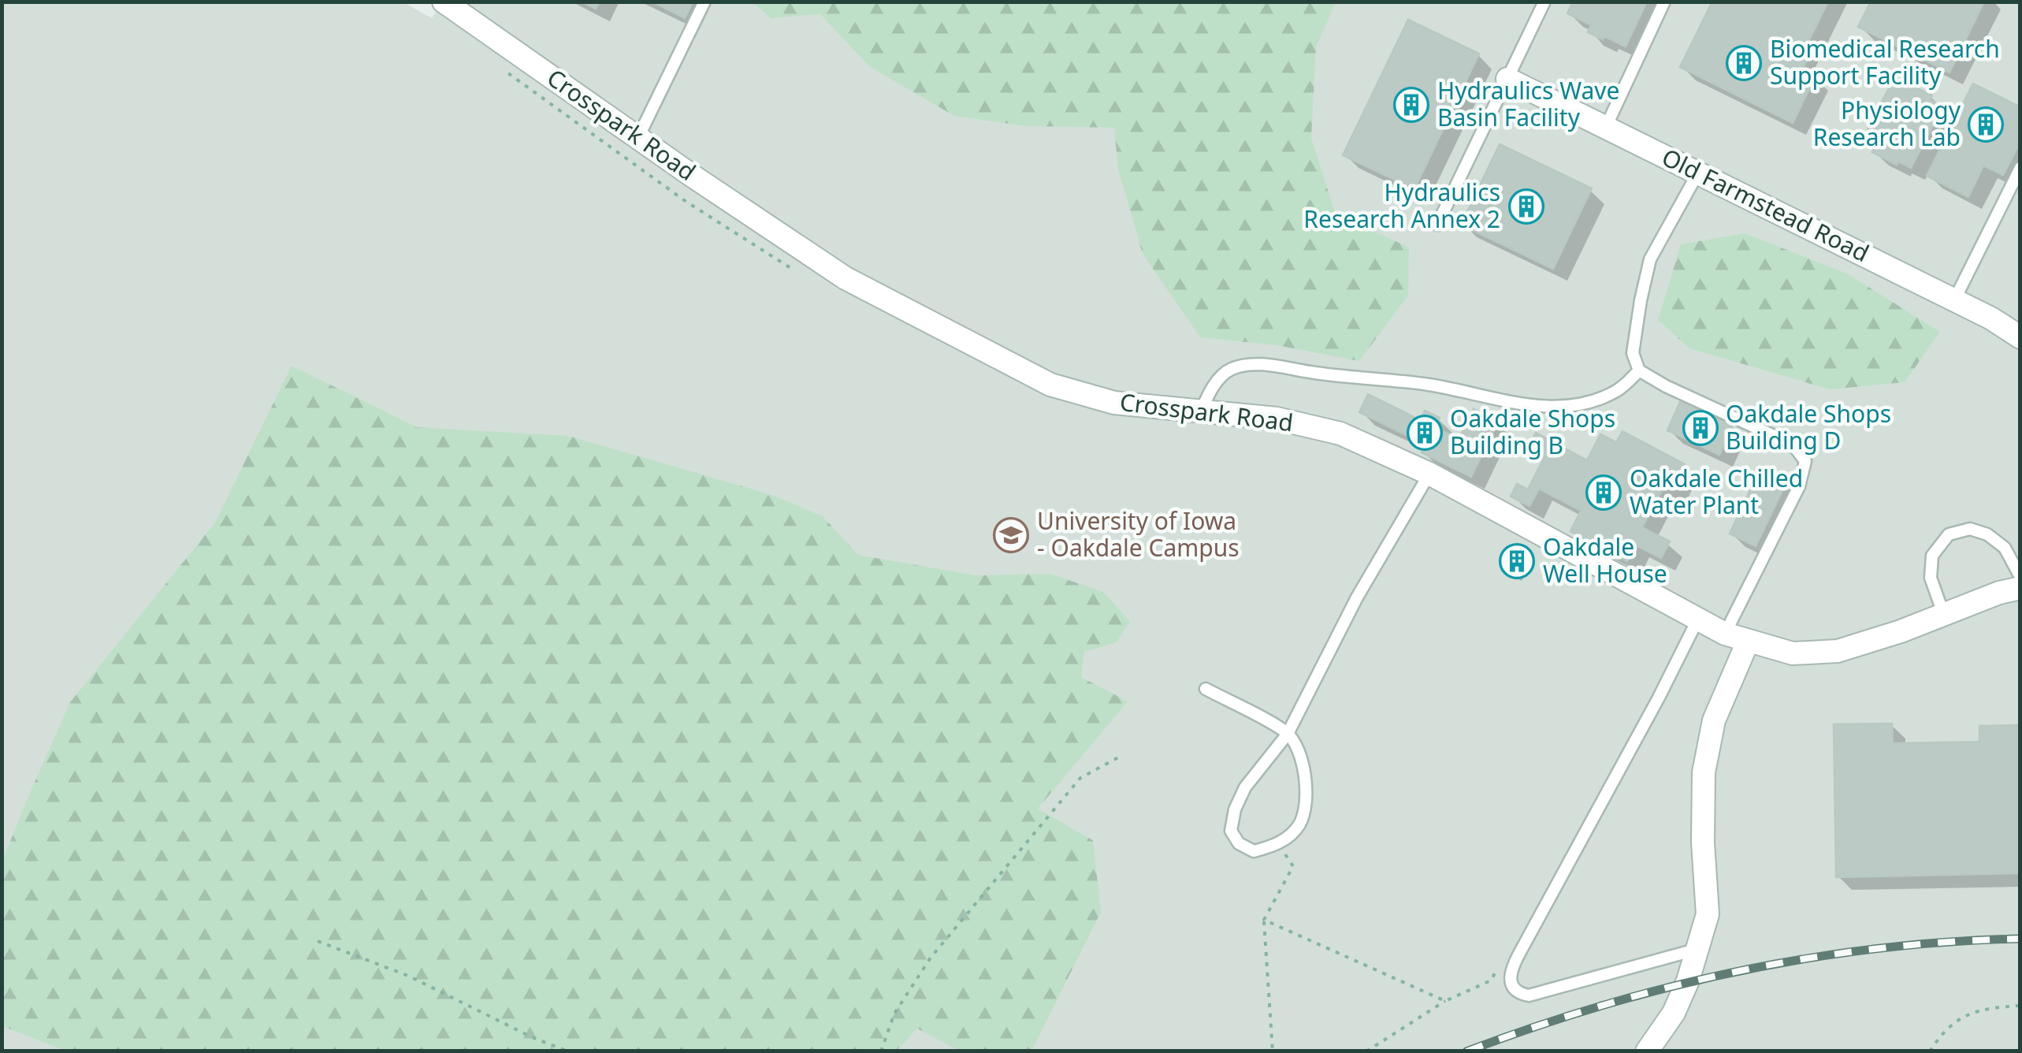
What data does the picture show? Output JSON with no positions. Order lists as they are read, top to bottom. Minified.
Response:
{"streets":{"street":["Crosspark Road","Old Farmstead Road"]},"places":{"building":["Biomedical Research Support Facility","Hydraulics Wave Basin Facility","Physiology Research Lab","Hydraulics Research Annex 2","Oakdale Shops Building D","Oakdale Shops Building B","Oakdale Chilled Water Plant","Oakdale Well House"],"school or university":["University of Iowa - Oakdale Campus"]}}
